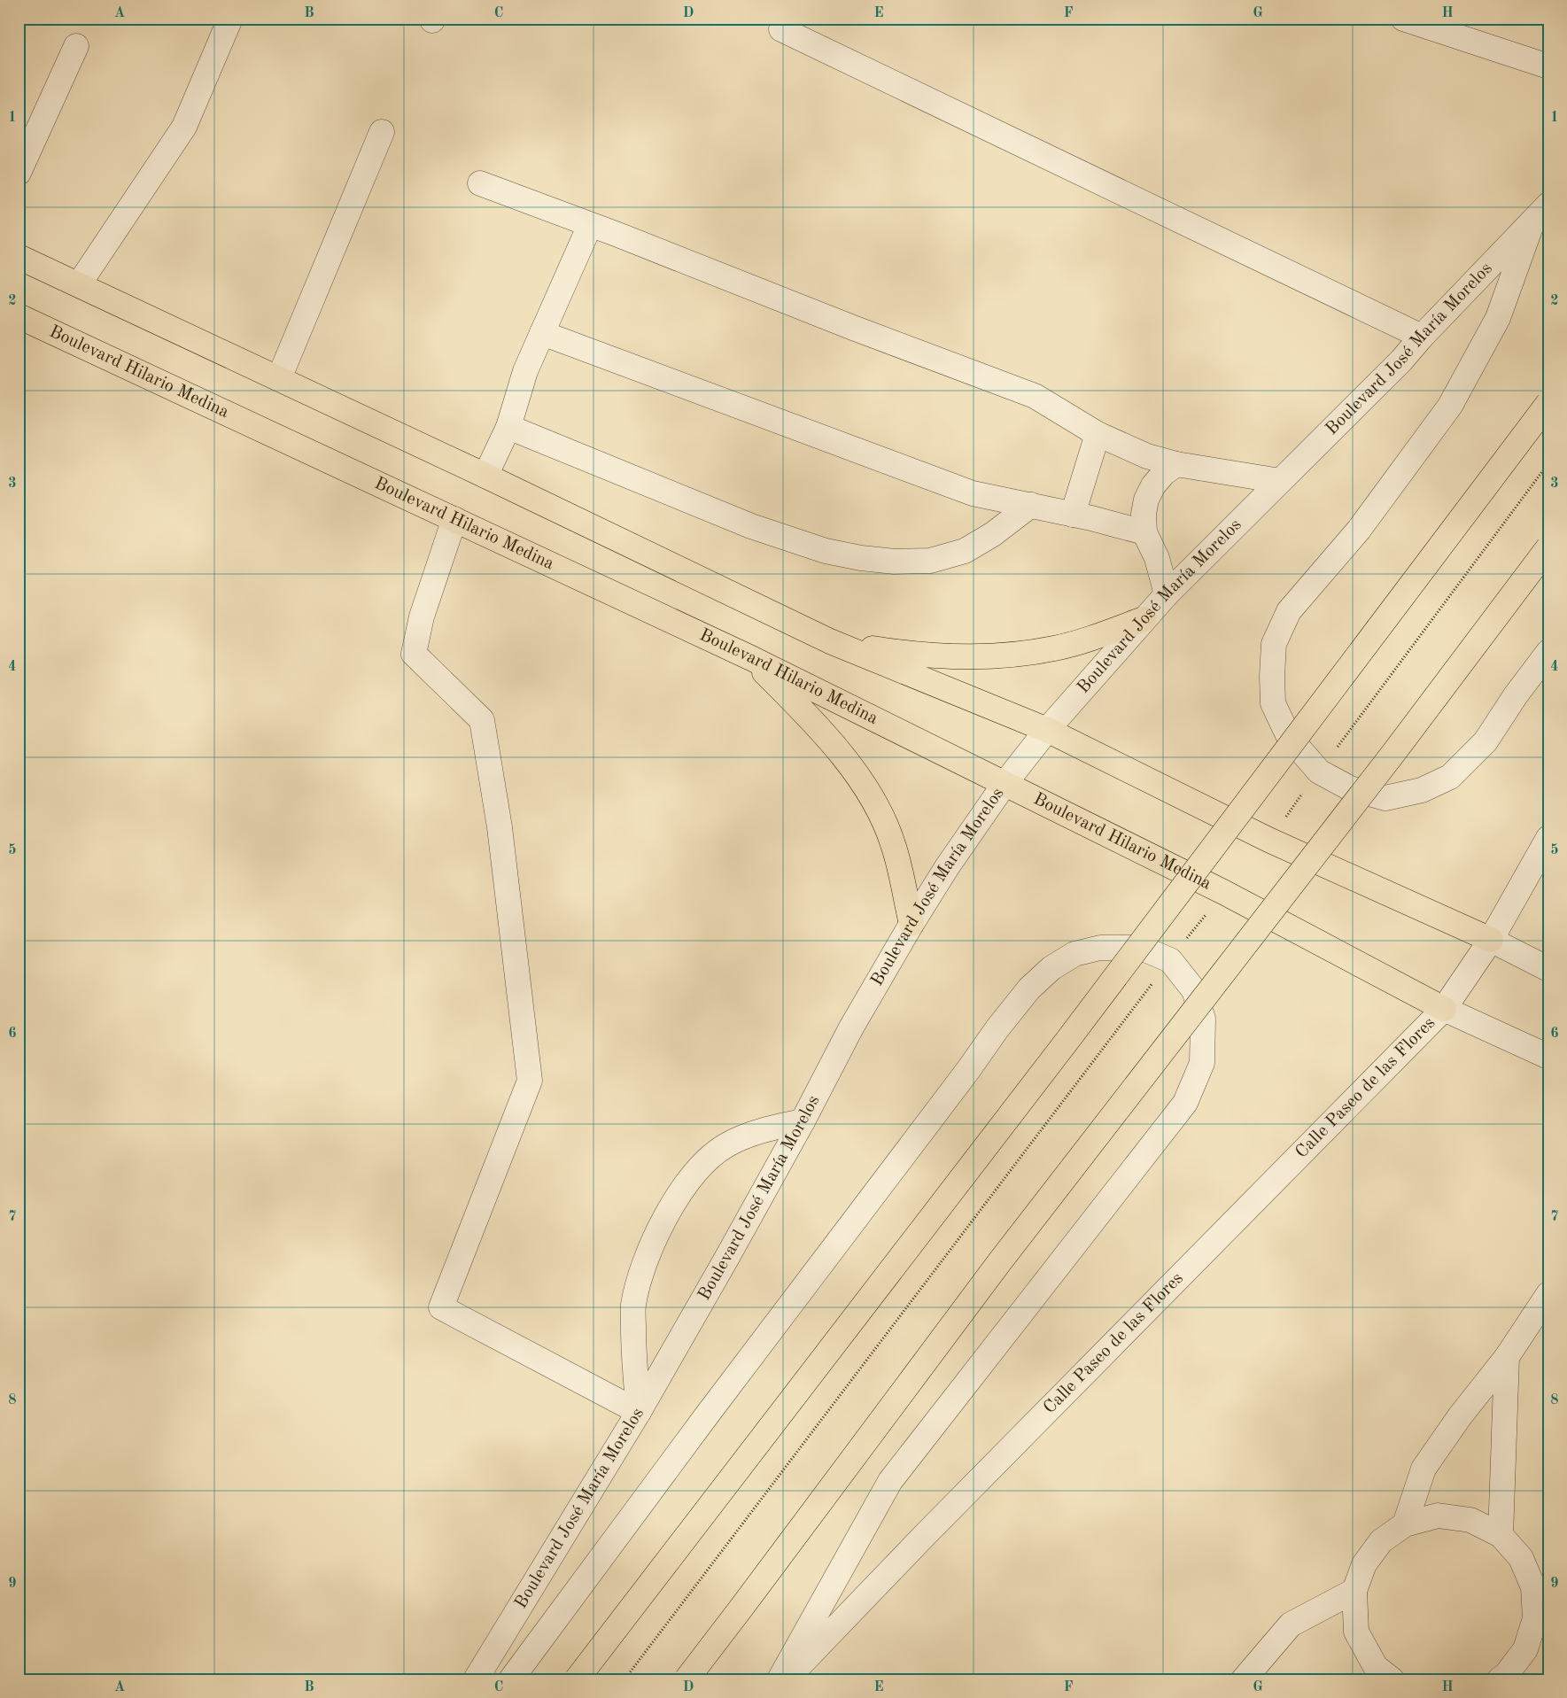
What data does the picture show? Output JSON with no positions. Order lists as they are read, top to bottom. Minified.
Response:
{"streets":{"main road":["Boulevard Hilario Medina"],"street":["Boulevard José María Morelos","Calle Paseo de las Flores"]},"crossings":[["Boulevard José María Morelos","Boulevard Hilario Medina"],["Boulevard Hilario Medina","Calle Paseo de las Flores"]],"grid":{"columns":["A","B","C","D","E","F","G","H"],"rows":["1","2","3","4","5","6","7","8","9"]}}
